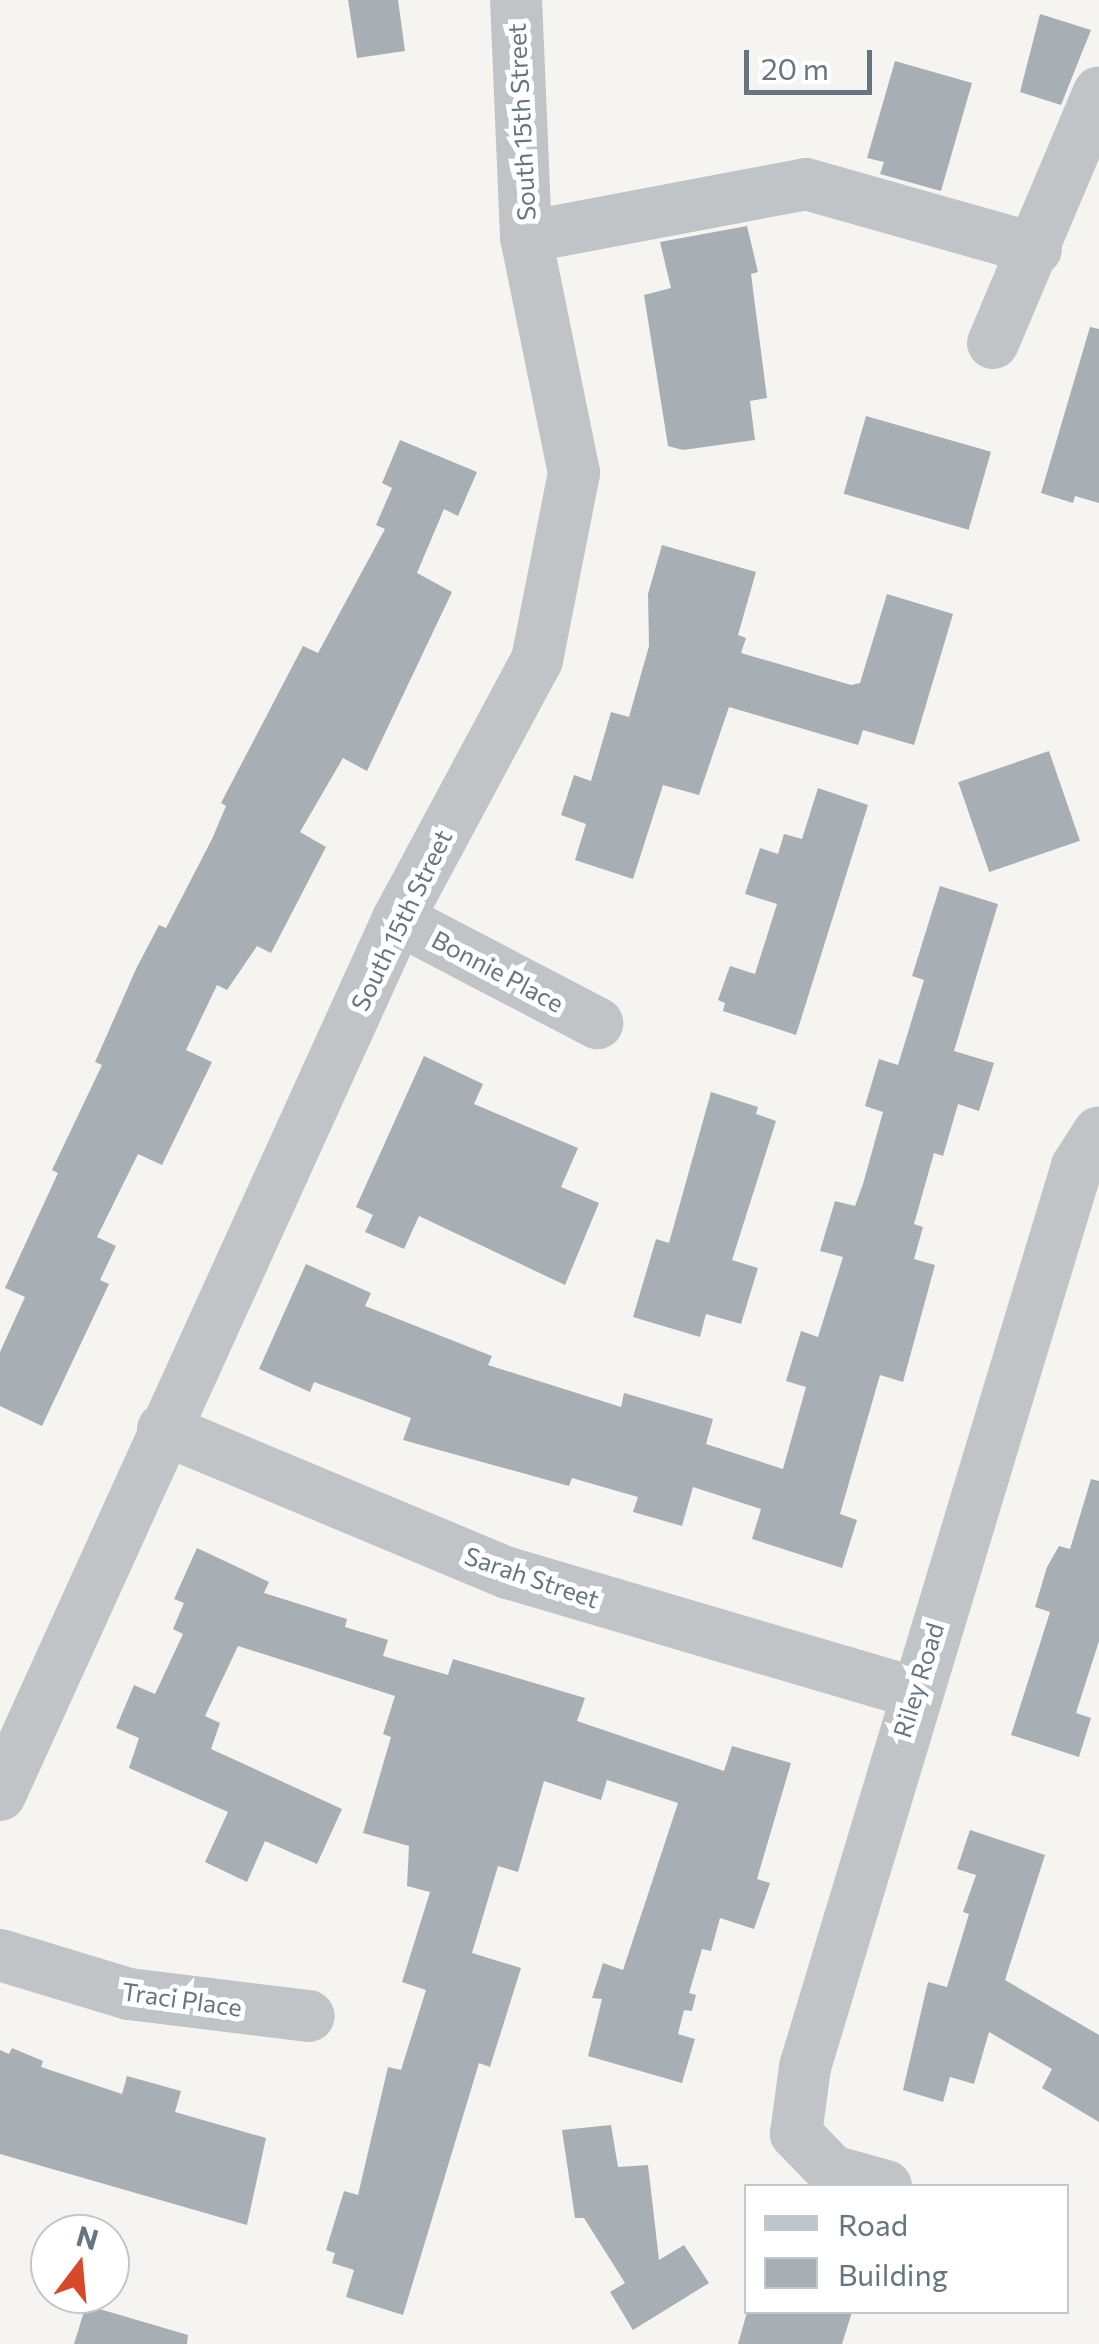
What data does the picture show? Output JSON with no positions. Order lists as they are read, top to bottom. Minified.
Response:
{"streets":{"street":["South 15th Street","Bonnie Place","Sarah Street","Riley Road","Traci Place"]},"crossings":[["South 15th Street","Bonnie Place"],["South 15th Street","Sarah Street"],["Sarah Street","Riley Road"]],"legend":["Road","Building"],"scale_bar":"20 m","north":"top"}
